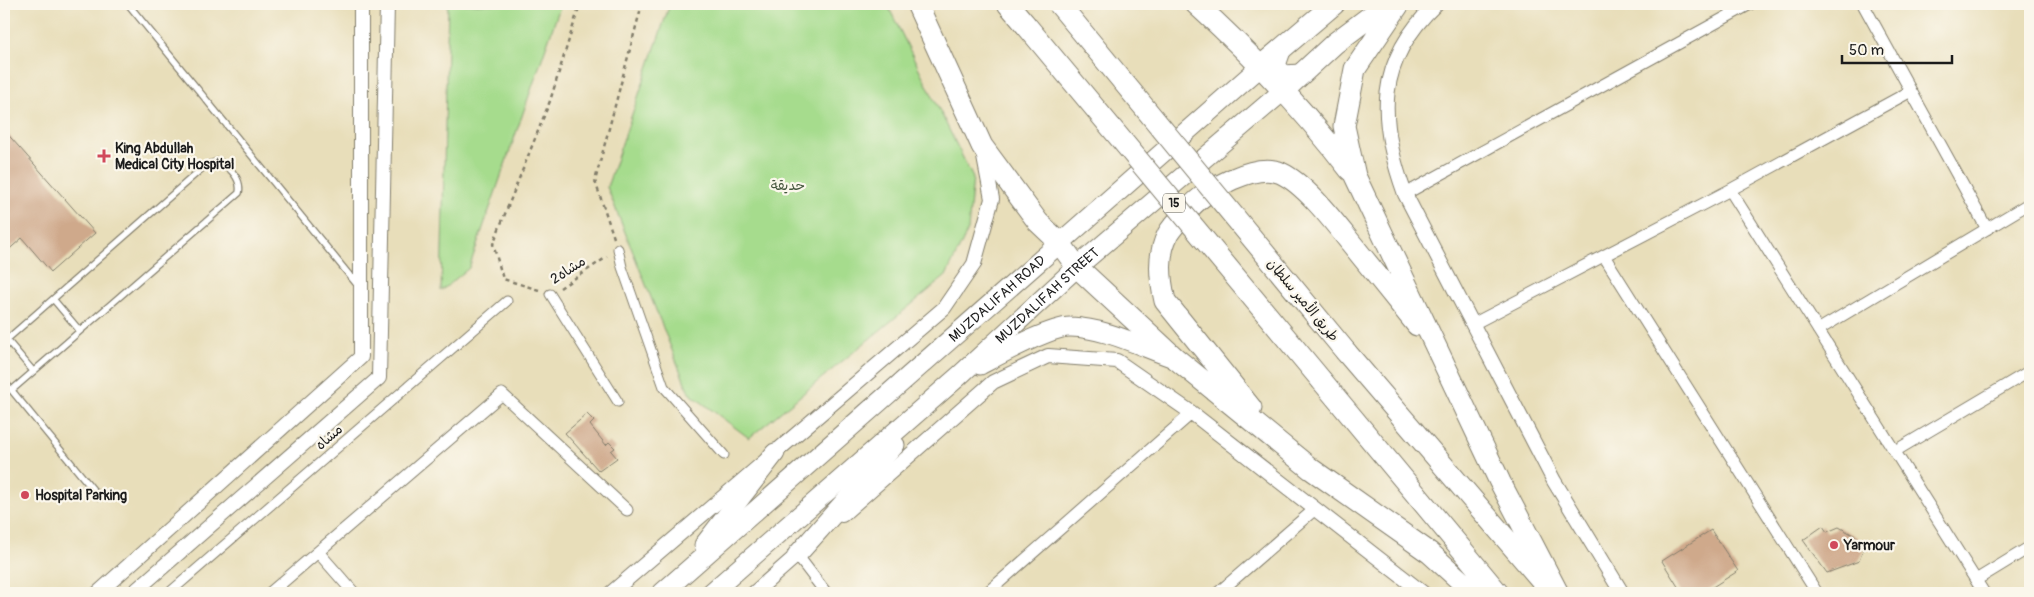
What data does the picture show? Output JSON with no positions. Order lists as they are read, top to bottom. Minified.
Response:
{"streets":{"highway":["15","MUZDALIFAH STREET","MUZDALIFAH ROAD","طريق الأمير سلطان"],"street":["مشاه"],"path":["مشاه2"]},"parks":["حديقة"],"places":{"health":["King Abdullah Medical City Hospital"],"other":["Hospital Parking","Yarmour"]},"scale_bar":"50 m"}
